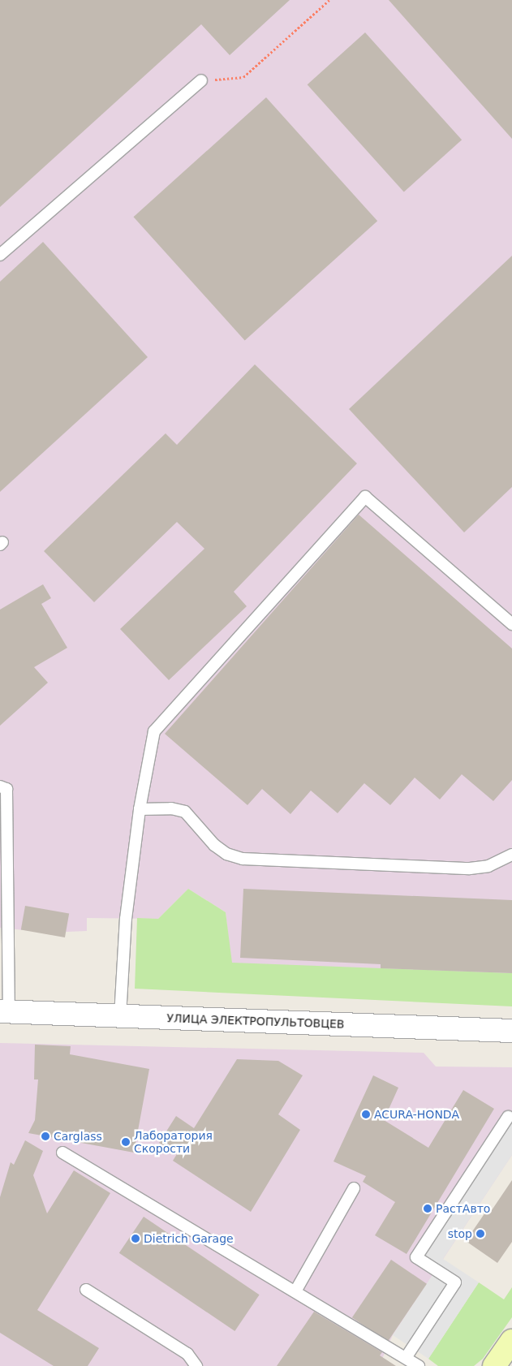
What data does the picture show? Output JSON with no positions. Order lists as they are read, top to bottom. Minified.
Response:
{"streets":{"street":["УЛИЦА ЭЛЕКТРОПУЛЬТОВЦЕВ"]},"places":["ACURA-HONDA","Carglass","Лаборатория Скорости","РастАвто","stop","Dietrich Garage"]}
